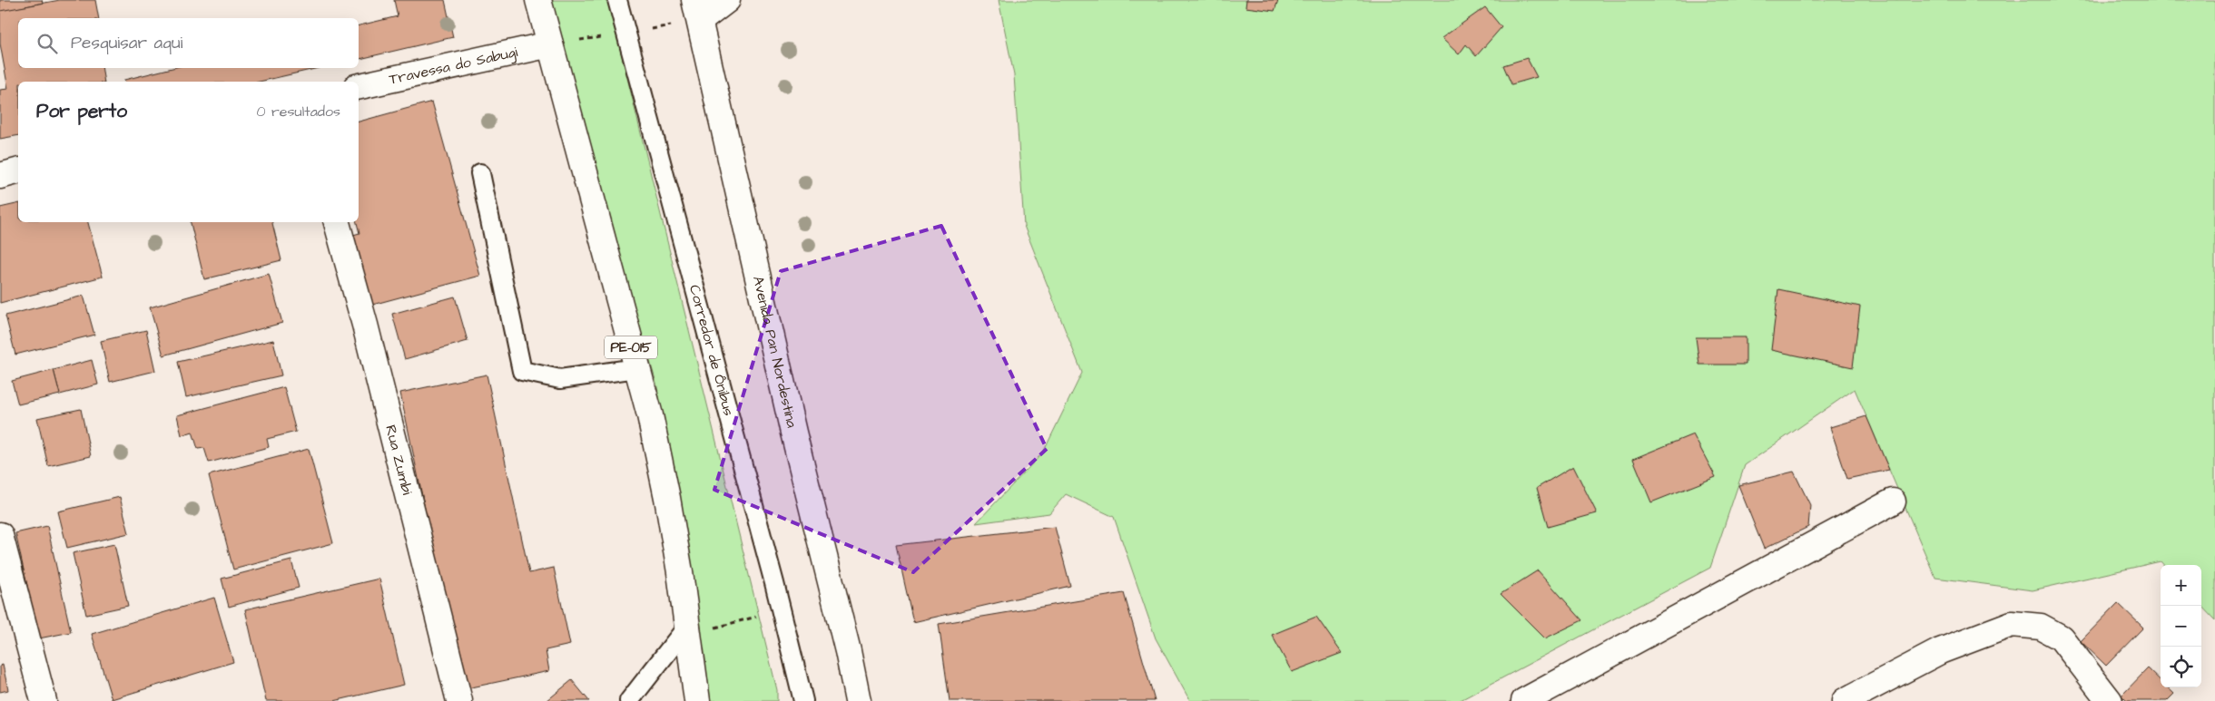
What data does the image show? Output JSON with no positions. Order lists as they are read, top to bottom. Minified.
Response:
{"streets":{"main road":["Travessa do Sabugi","PE-015","Avenida Pan Nordestina","Rua Zumbi"],"lane":["Corredor de Ônibus"]},"crossings":[["Travessa do Sabugi","PE-015"]],"page":{"search":"Pesquisar aqui","heading":["Por perto","0 resultados"],"map_buttons":["+","−"]}}
